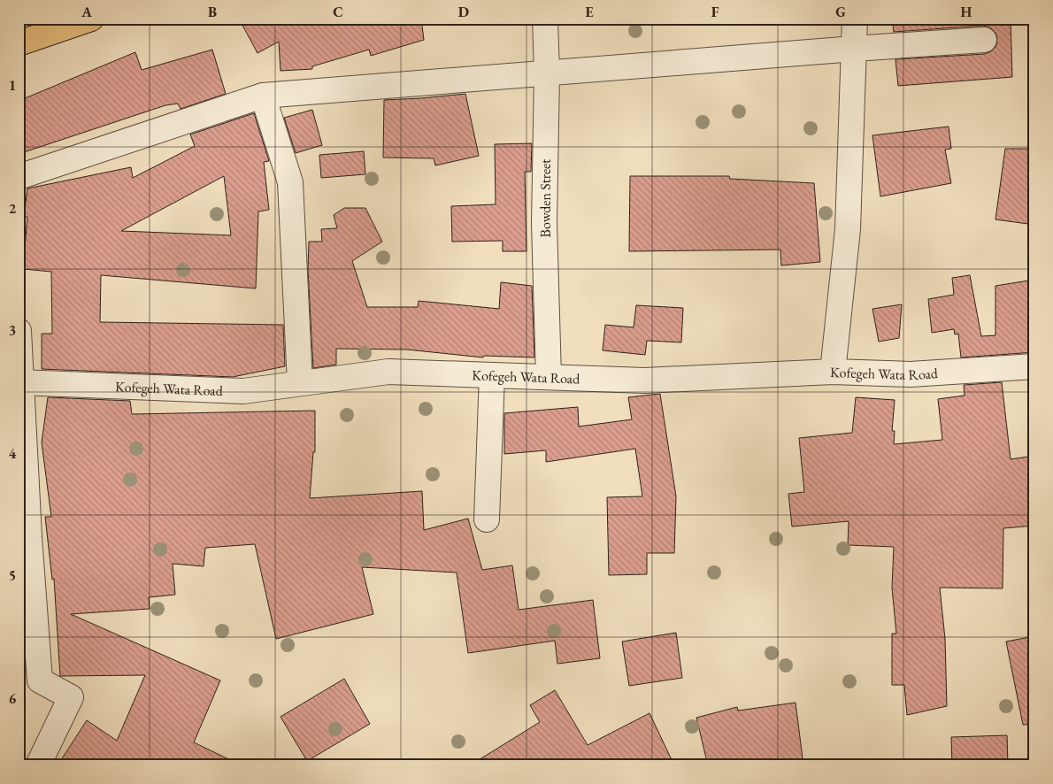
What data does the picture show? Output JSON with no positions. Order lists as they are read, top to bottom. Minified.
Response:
{"streets":{"street":["Bowden Street","Kofegeh Wata Road"]},"crossings":[["Bowden Street","Kofegeh Wata Road"]],"grid":{"columns":["A","B","C","D","E","F","G","H"],"rows":["1","2","3","4","5","6"]}}
